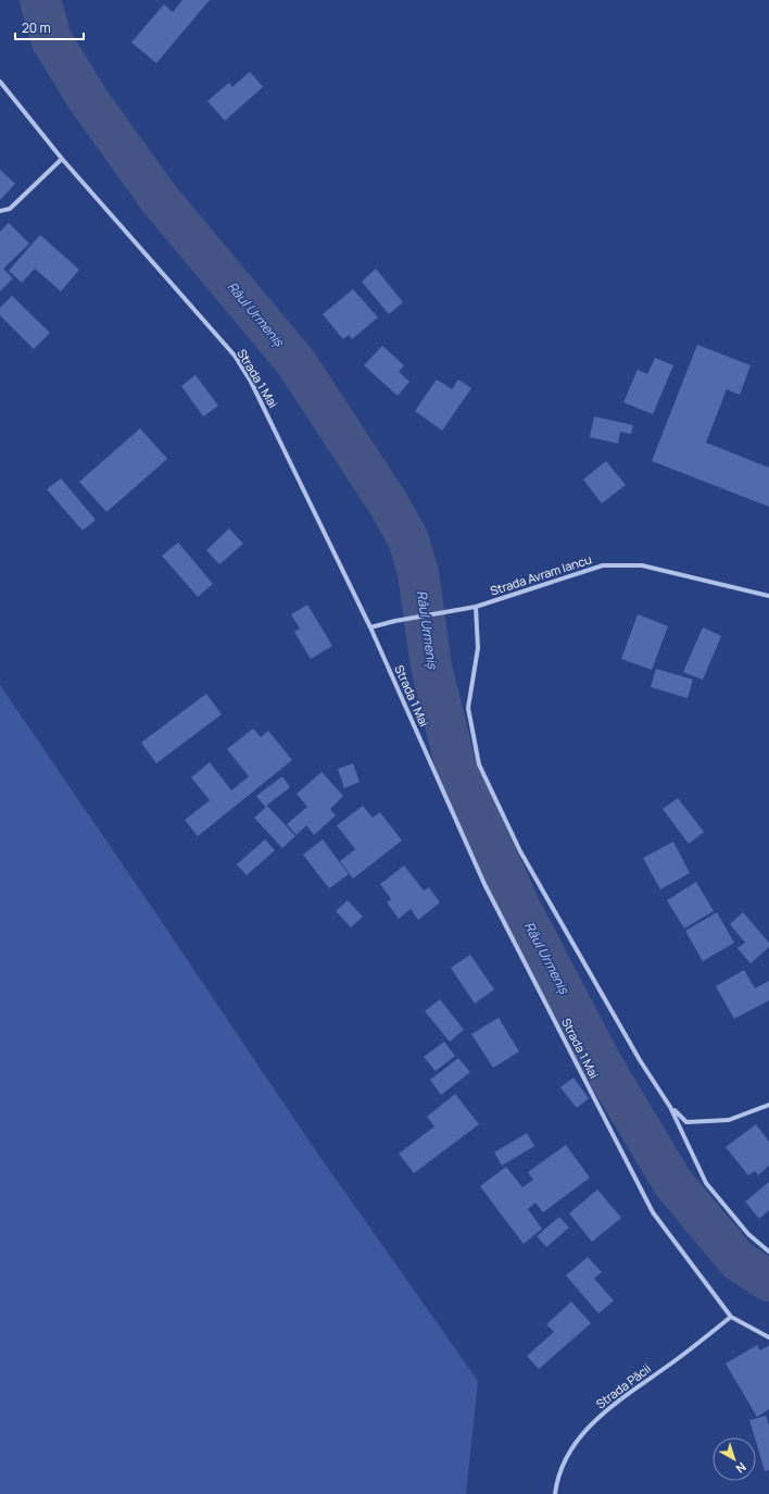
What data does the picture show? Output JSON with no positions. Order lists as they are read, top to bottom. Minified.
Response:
{"streets":{"street":["Strada 1 Mai","Strada Avram Iancu","Strada Păcii"]},"crossings":[["Strada 1 Mai","Strada Avram Iancu"],["Strada 1 Mai","Strada Păcii"]],"water":["Râul Urmeniș"],"scale_bar":"20 m","north":"bottom right"}
